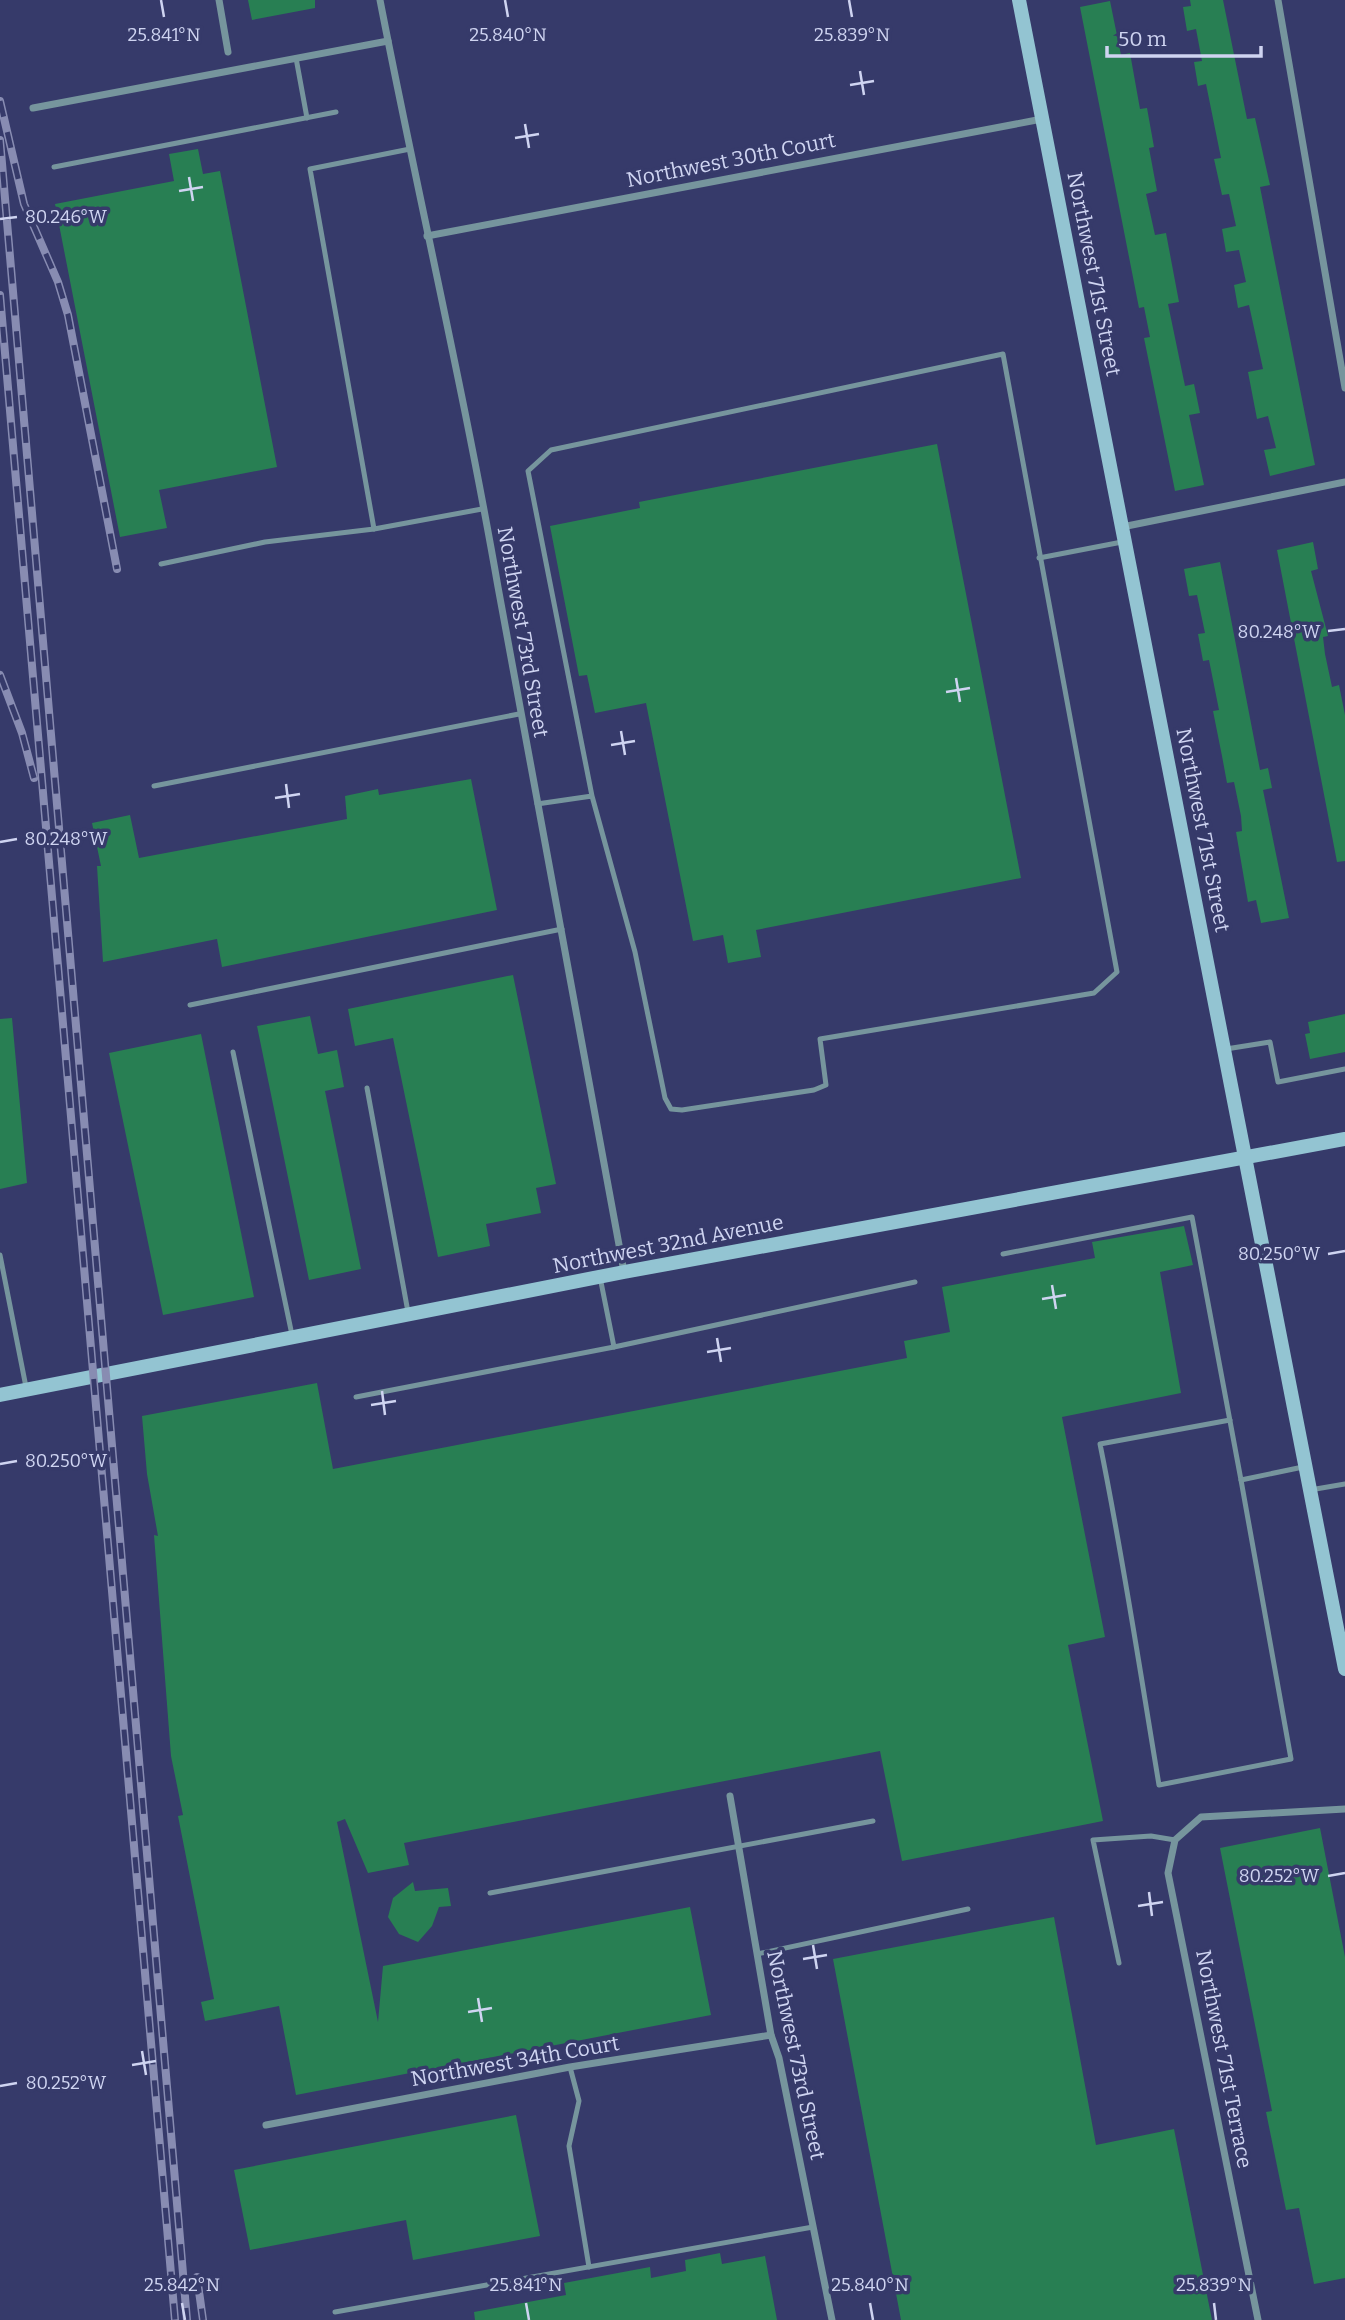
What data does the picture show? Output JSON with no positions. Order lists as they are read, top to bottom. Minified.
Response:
{"streets":{"street":["Northwest 30th Court","Northwest 71st Street","Northwest 73rd Street","Northwest 32nd Avenue","Northwest 71st Terrace","Northwest 34th Court"]},"crossings":[["Northwest 30th Court","Northwest 71st Street"],["Northwest 30th Court","Northwest 73rd Street"],["Northwest 71st Street","Northwest 32nd Avenue"],["Northwest 73rd Street","Northwest 32nd Avenue"],["Northwest 73rd Street","Northwest 34th Court"]],"scale_bar":"50 m","coordinates":["25.841°N","25.840°N","25.839°N","80.246°W","80.248°W","80.250°W","80.252°W","25.842°N"]}
